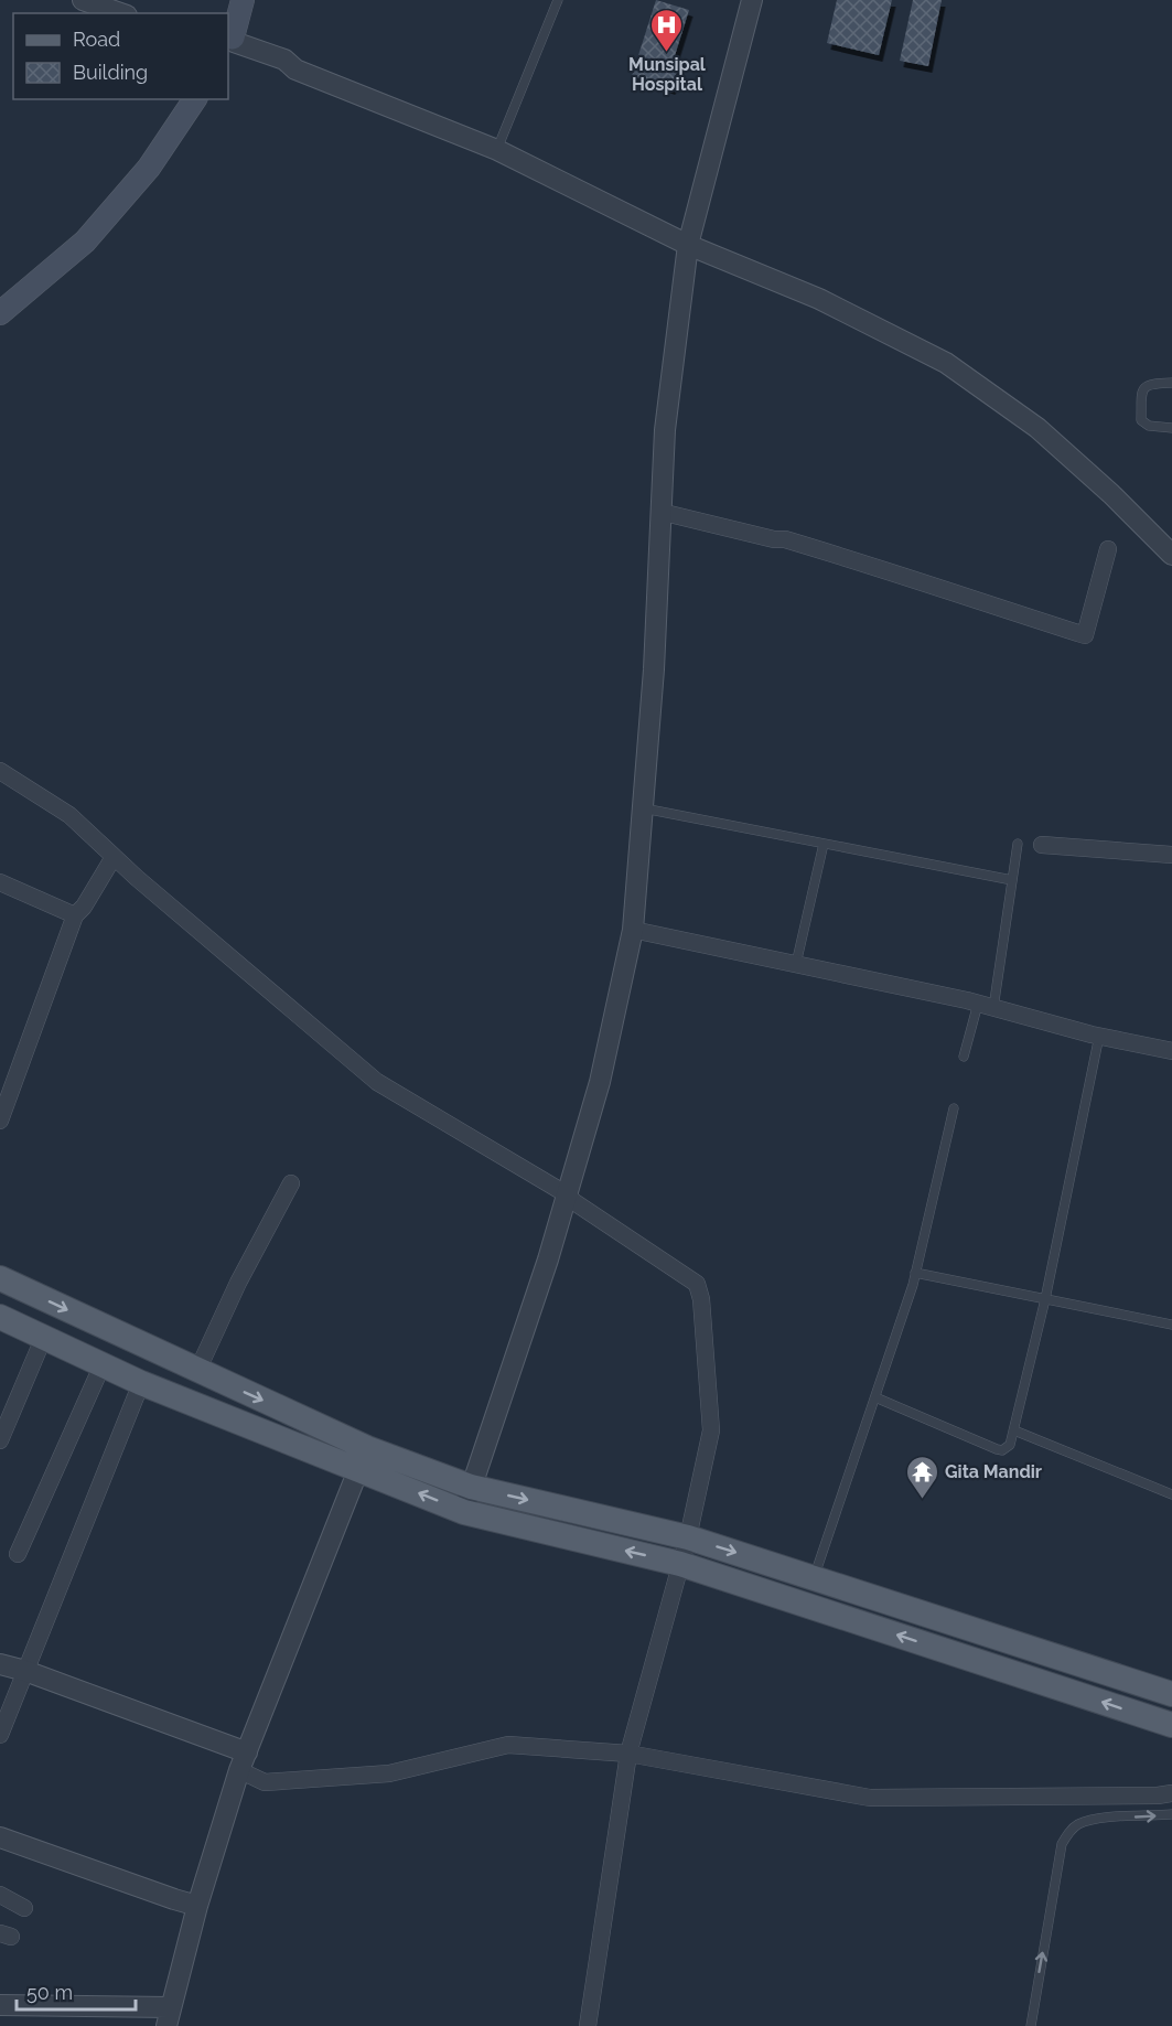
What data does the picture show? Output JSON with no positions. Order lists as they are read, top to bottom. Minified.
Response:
{"places":{"hospital":["Munsipal Hospital"],"temple":["Gita Mandir"]},"legend":["Road","Building"],"scale_bar":"50 m"}
